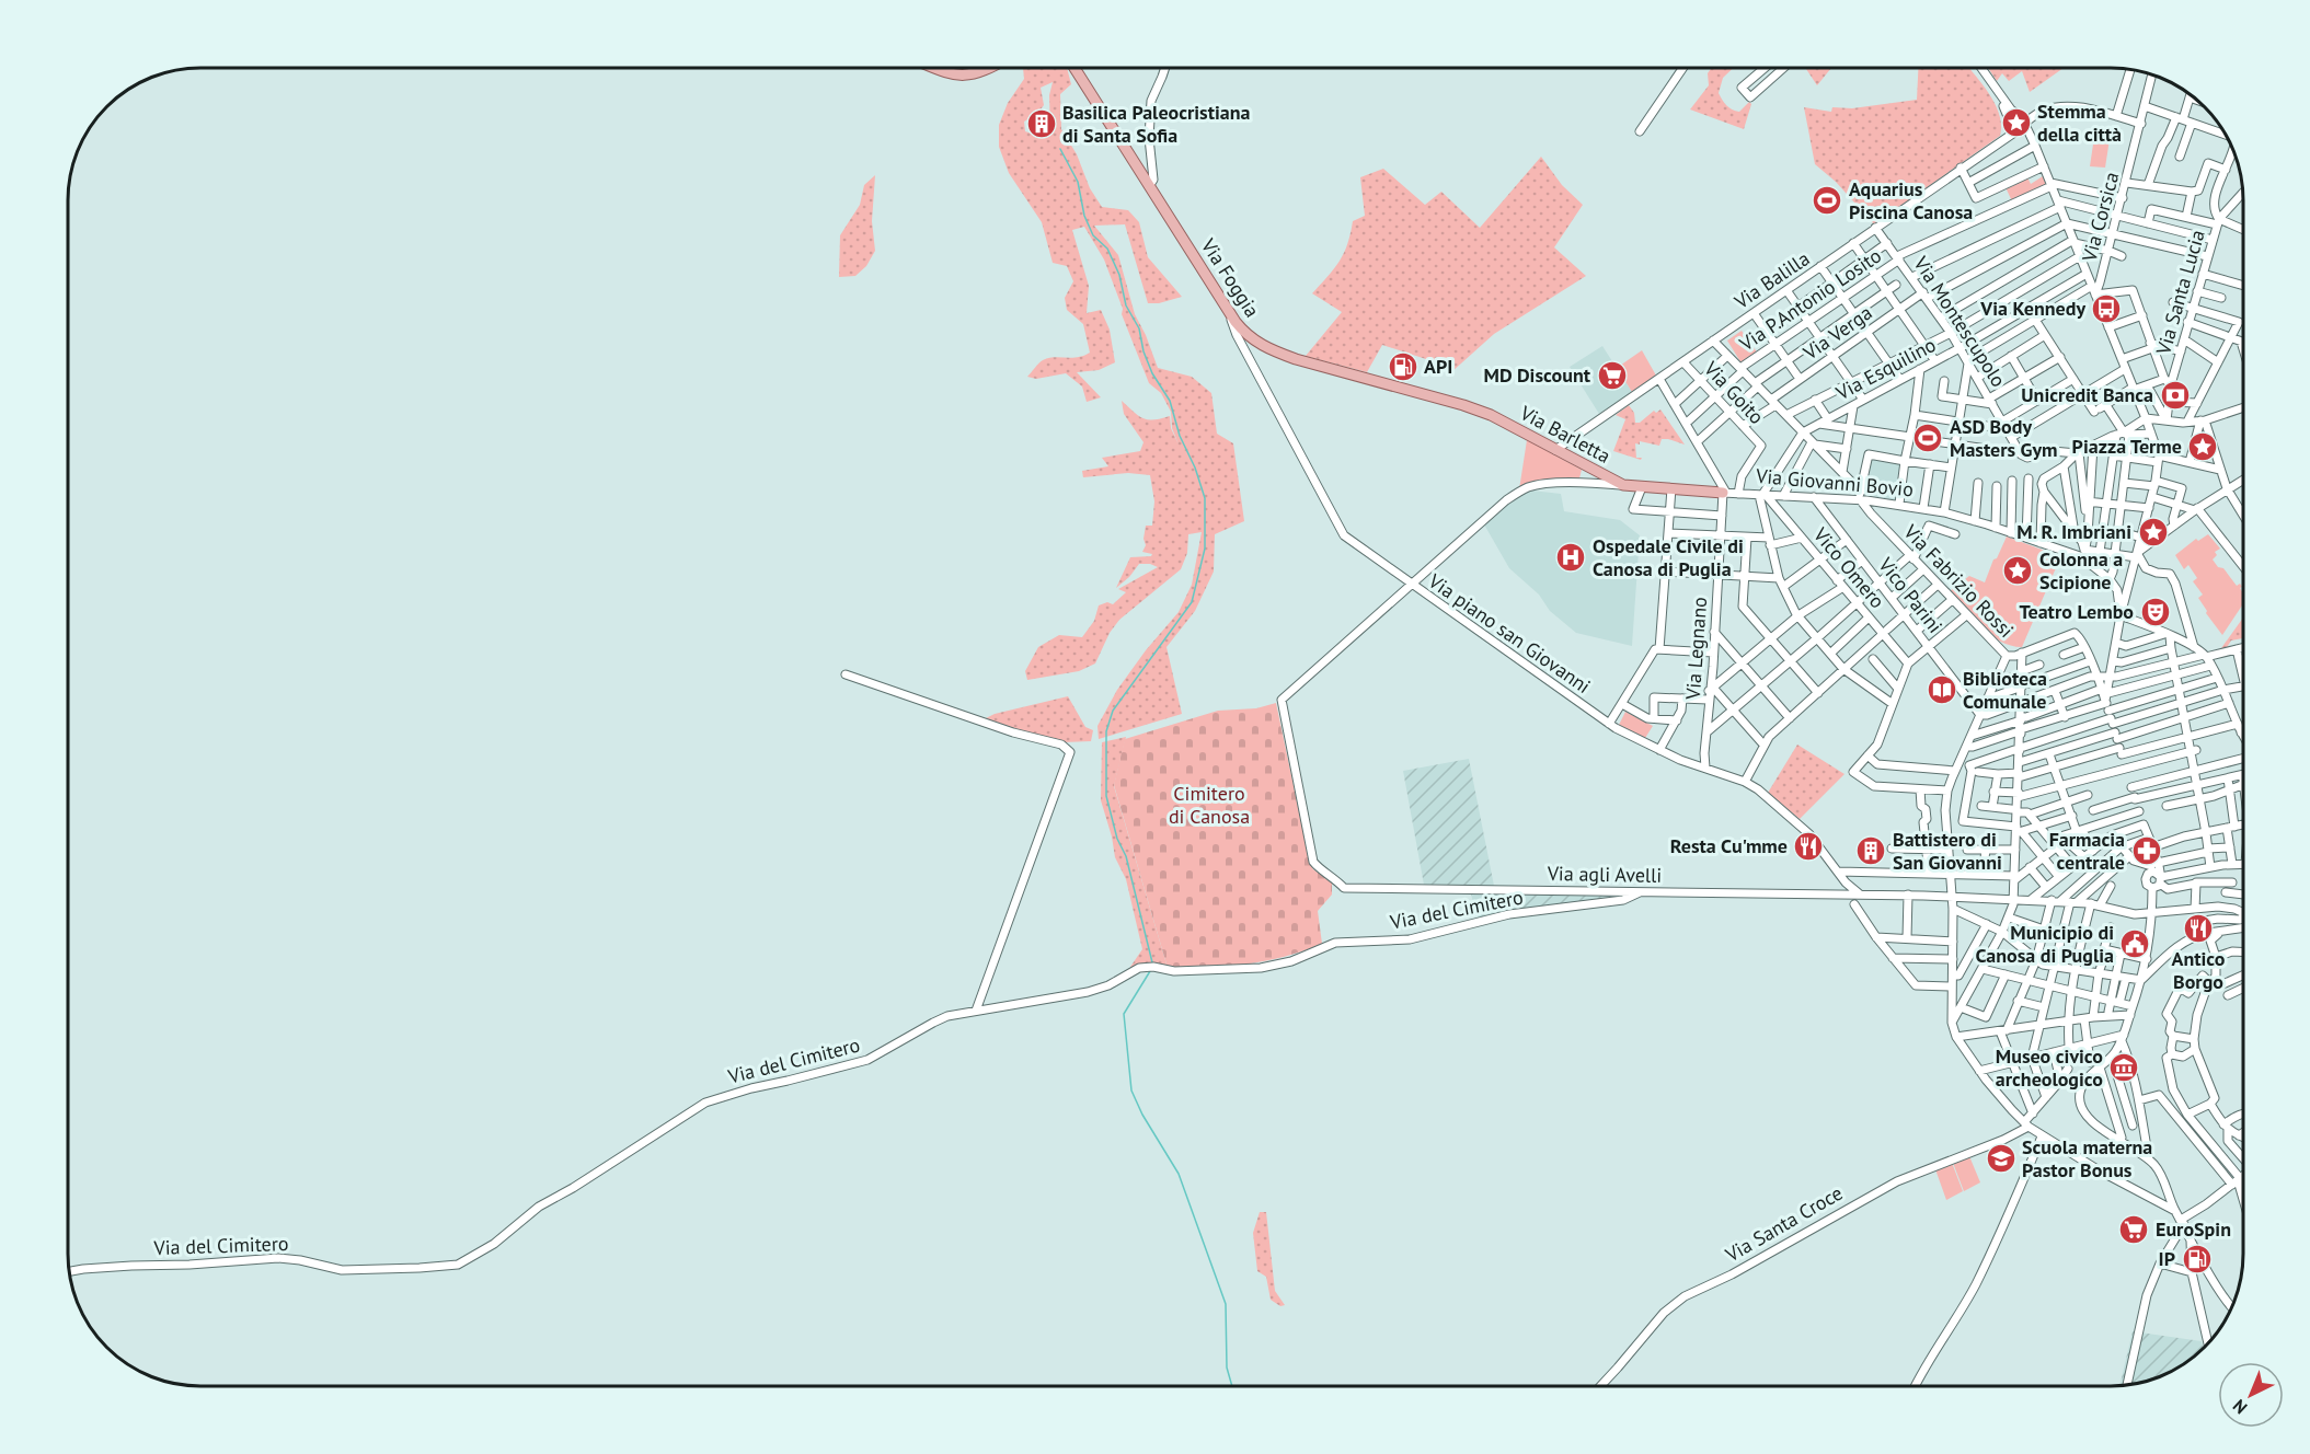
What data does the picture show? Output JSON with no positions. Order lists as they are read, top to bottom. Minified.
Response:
{"streets":{"main road":["Via Foggia","Via Barletta","Via Giovanni Bovio"],"street":["Via Corsica","Via Balilla","Via Santa Lucia","Via P.Antonio Losito","Via Montescupolo","Via Verga","Via Esquilino","Via Goito","Vico Omero","Via Fabrizio Rossi","Vico Parini","Via piano san Giovanni","Via Legnano","Via agli Avelli","Via del Cimitero","Via Santa Croce"]},"crossings":[["Via Corsica","Via Balilla"],["Via Foggia","Via Barletta"],["Via Foggia","Via piano san Giovanni"],["Via Balilla","Via Montescupolo"],["Via Balilla","Via Goito"],["Via Balilla","Via Barletta"],["Via Balilla","Via Fabrizio Rossi"],["Via P.Antonio Losito","Via Montescupolo"],["Via P.Antonio Losito","Via Goito"],["Via P.Antonio Losito","Via Fabrizio Rossi"],["Via Montescupolo","Via Verga"],["Via Montescupolo","Via Esquilino"],["Via Verga","Via Goito"],["Via Verga","Via Fabrizio Rossi"],["Via Esquilino","Via Fabrizio Rossi"],["Via Goito","Via Giovanni Bovio"],["Via Barletta","Via Giovanni Bovio"],["Via Giovanni Bovio","Vico Omero"],["Via Giovanni Bovio","Via Fabrizio Rossi"],["Via Giovanni Bovio","Vico Parini"],["Via Giovanni Bovio","Via Legnano"],["Via piano san Giovanni","Via Legnano"],["Via piano san Giovanni","Via agli Avelli"],["Via agli Avelli","Via del Cimitero"]],"parks":["Cimitero di Canosa"],"places":{"place":["Stemma della città","Piazza Terme","M. R. Imbriani","Colonna a Scipione"],"building":["Basilica Paleocristiana di Santa Sofia","Battistero di San Giovanni"],"sports":["Aquarius Piscina Canosa","ASD Body Masters Gym"],"bus stop":["Via Kennedy"],"fuel station":["API","IP"],"supermarket":["MD Discount","EuroSpin"],"bank":["Unicredit Banca"],"hospital":["Ospedale Civile di Canosa di Puglia"],"theatre":["Teatro Lembo"],"library":["Biblioteca Comunale"],"restaurant":["Resta Cu'mme","Antico Borgo"],"pharmacy":["Farmacia centrale"],"public building":["Municipio di Canosa di Puglia"],"museum":["Museo civico archeologico"],"school or university":["Scuola materna Pastor Bonus"]},"north":"bottom left"}
